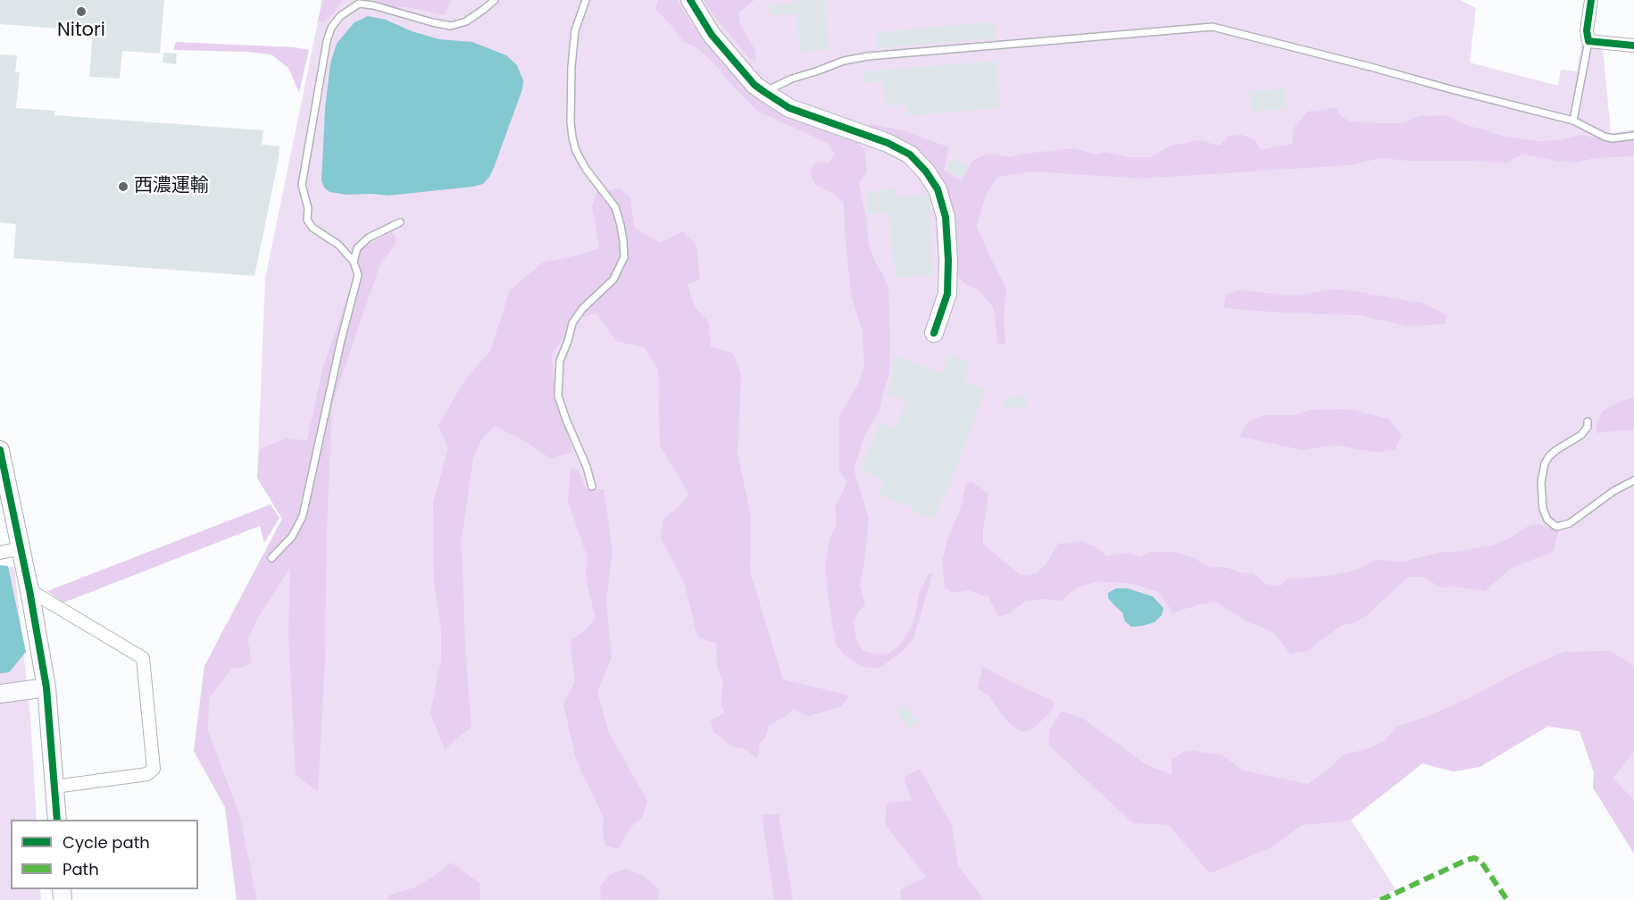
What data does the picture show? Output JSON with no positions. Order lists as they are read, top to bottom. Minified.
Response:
{"places":["Nitori","西濃運輸"],"legend":["Cycle path","Path"]}
